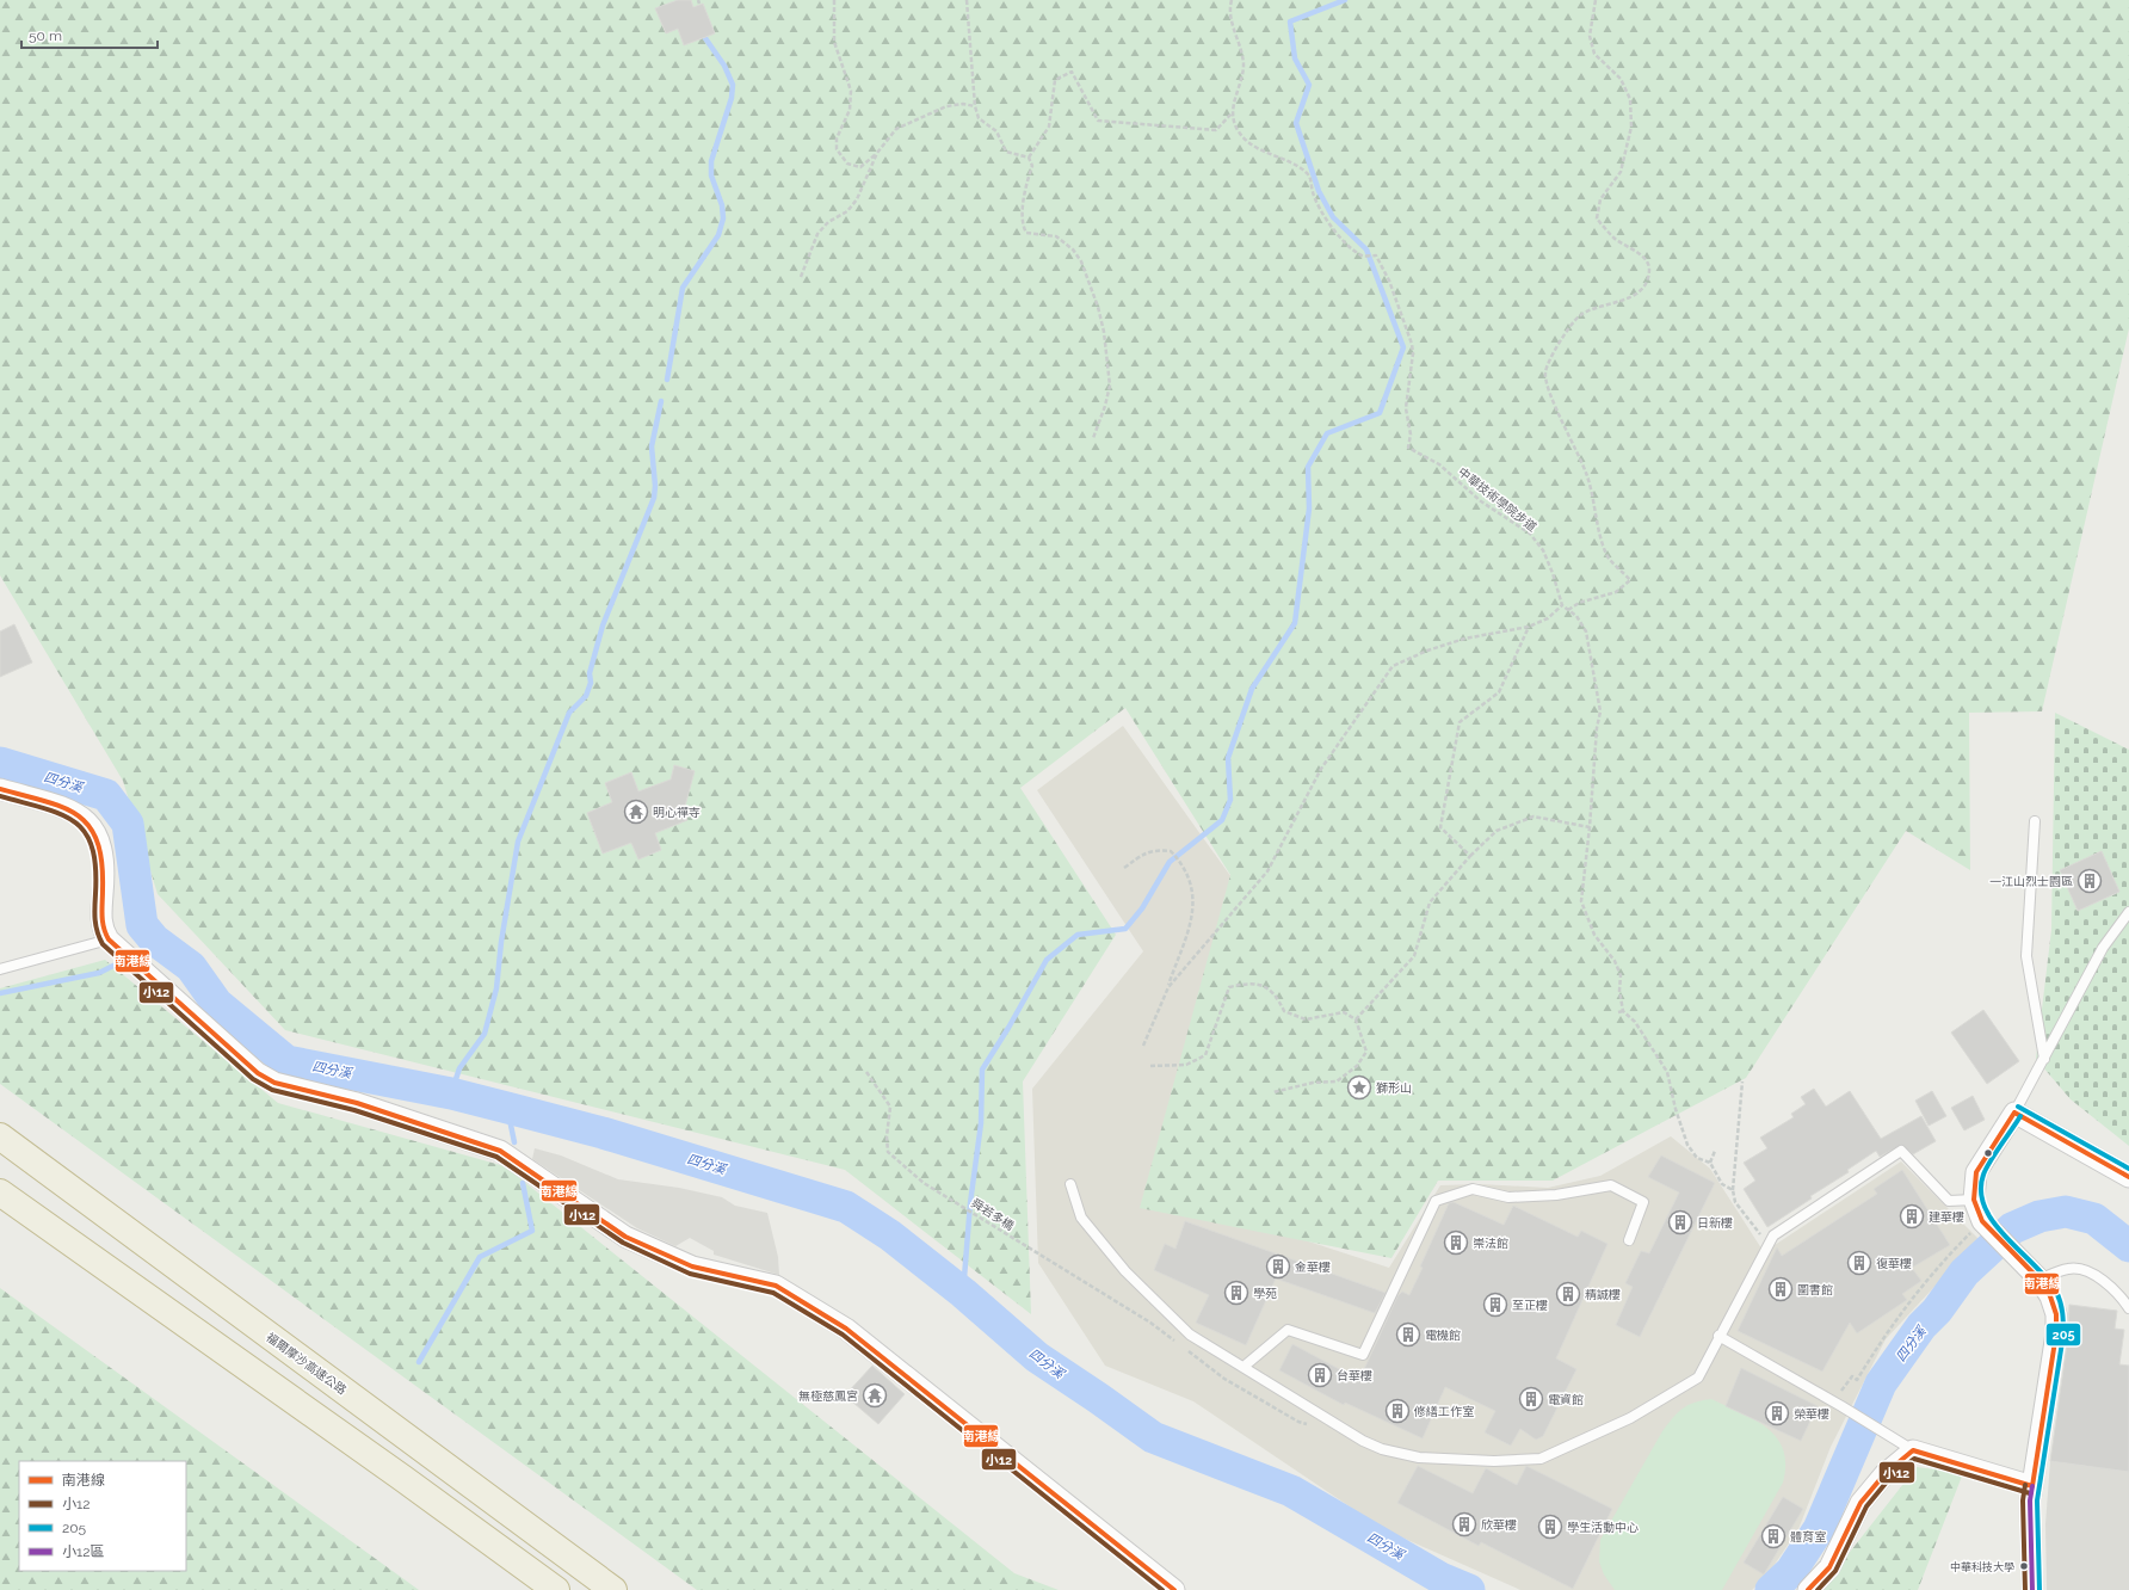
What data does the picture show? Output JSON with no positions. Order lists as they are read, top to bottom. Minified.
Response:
{"streets":{"highway":["福爾摩沙高速公路"],"path":["中華技術學院步道","舜若多橋"]},"water":["四分溪"],"places":{"temple":["明心禪寺","無極慈鳳宮"],"building":["一江山烈士園區","建華樓","日新樓","崇法館","復華樓","金華樓","圖書館","學苑","精誠樓","至正樓","電機館","台華樓","電資館","修繕工作室","榮華樓","欣華樓","學生活動中心","體育室"],"place":["獅形山"],"other":["中華科技大學"]},"lines":["transit line 南港線","transit line 小12","transit line 205","transit line 小12區"],"legend":["南港線","小12","205","小12區"],"scale_bar":"50 m"}
